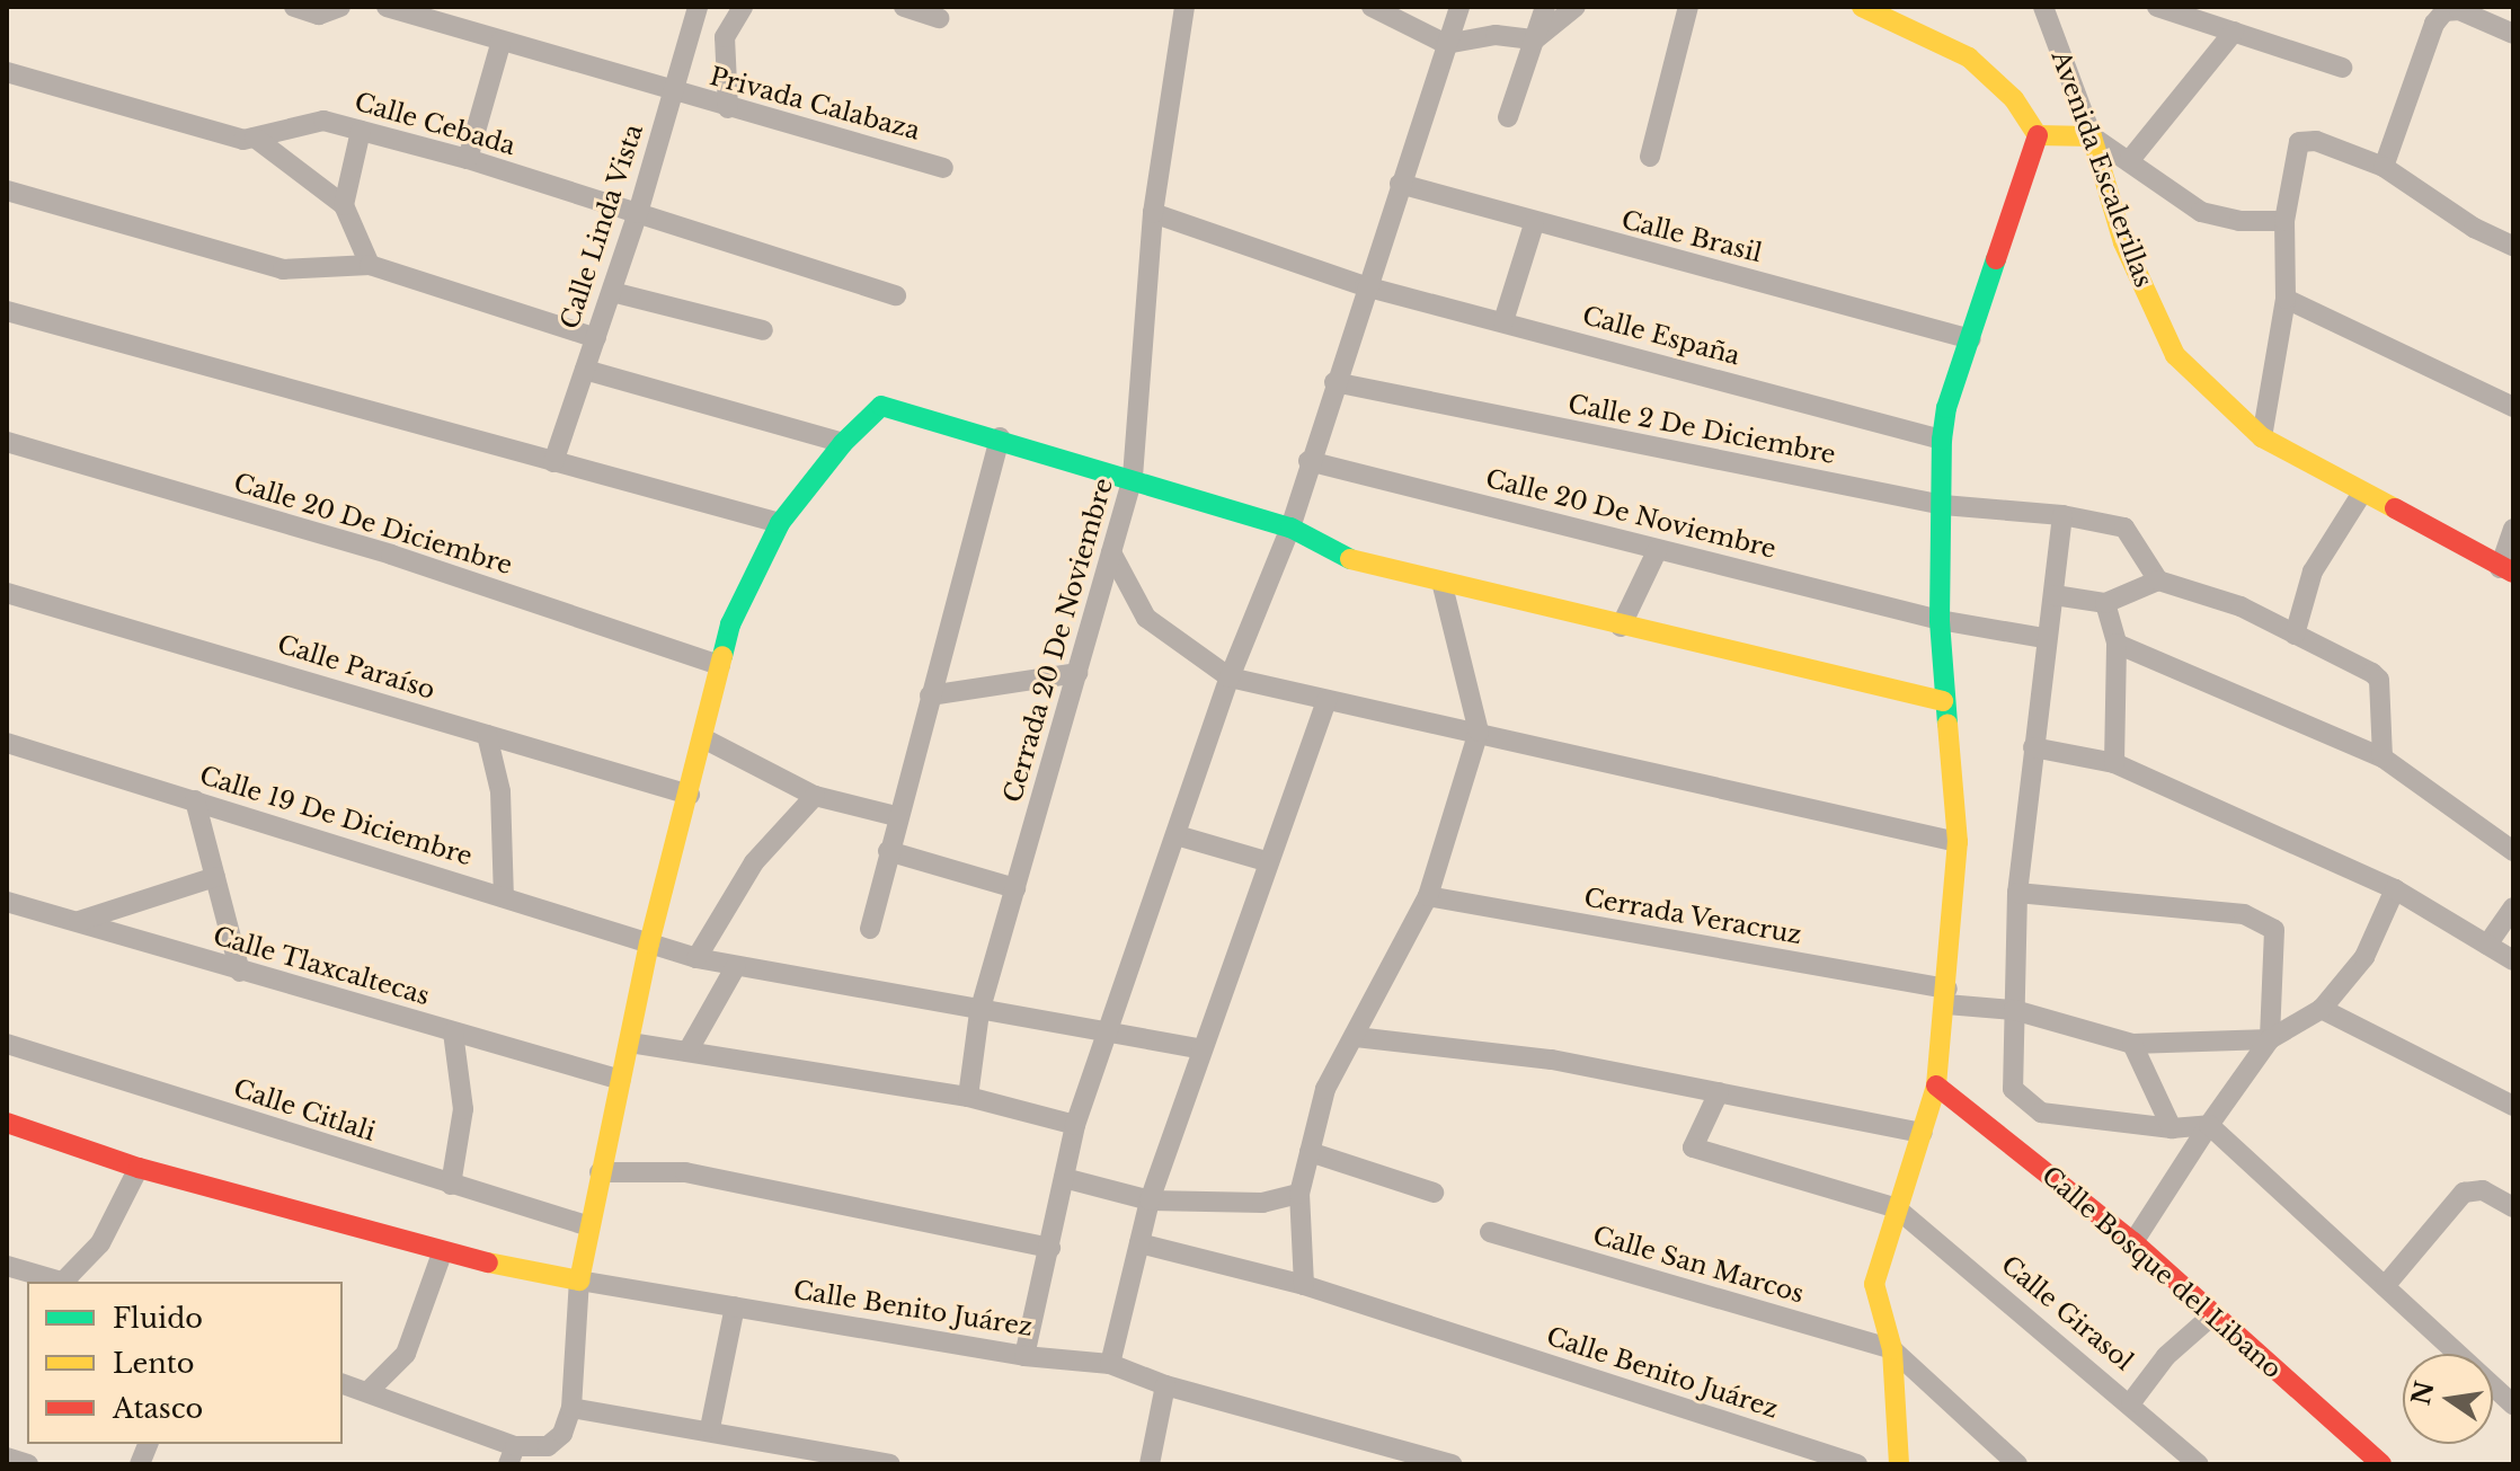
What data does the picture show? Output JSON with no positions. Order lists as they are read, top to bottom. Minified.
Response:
{"streets":{"street":["Privada Calabaza","Calle Cebada","Avenida Escalerillas","Calle Linda Vista","Calle Brasil","Calle España","Calle 2 De Diciembre","Calle 20 De Noviembre","Calle 20 De Diciembre","Cerrada 20 De Noviembre","Calle Paraíso","Calle 19 De Diciembre","Cerrada Veracruz","Calle Tlaxcaltecas","Calle Citlali","Calle San Marcos","Calle Bosque del Libano","Calle Benito Juárez","Calle Girasol"]},"crossings":[["Privada Calabaza","Calle Linda Vista"],["Calle Cebada","Calle Linda Vista"],["Calle España","Cerrada 20 De Noviembre"],["Cerrada 20 De Noviembre","Calle 19 De Diciembre"]],"legend":["Fluido","Lento","Atasco"],"north":"left"}
